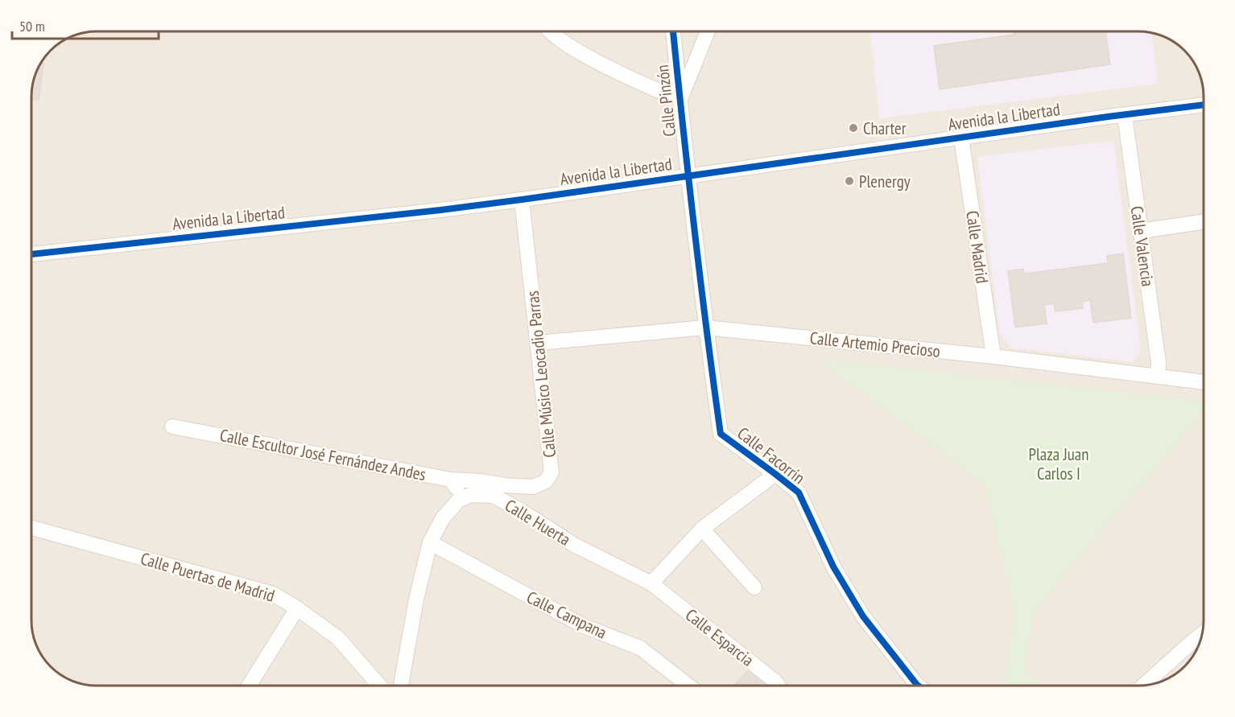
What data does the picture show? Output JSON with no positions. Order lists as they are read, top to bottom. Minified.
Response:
{"streets":{"street":["Calle Pinzón","Avenida la Libertad","Calle Valencia","Calle Madrid","Calle Artemio Precioso","Calle Músico Leocadio Parras","Calle Escultor José Fernández Andes","Calle Facorrin","Calle Huerta","Calle Puertas de Madrid","Calle Campana","Calle Esparcia"]},"crossings":[["Calle Pinzón","Avenida la Libertad"],["Calle Pinzón","Calle Facorrin"],["Avenida la Libertad","Calle Valencia"],["Avenida la Libertad","Calle Madrid"],["Avenida la Libertad","Calle Músico Leocadio Parras"],["Avenida la Libertad","Calle Facorrin"],["Calle Valencia","Calle Artemio Precioso"],["Calle Madrid","Calle Artemio Precioso"],["Calle Artemio Precioso","Calle Músico Leocadio Parras"],["Calle Artemio Precioso","Calle Facorrin"],["Calle Músico Leocadio Parras","Calle Escultor José Fernández Andes"],["Calle Huerta","Calle Esparcia"]],"parks":["Plaza Juan Carlos I"],"places":["Charter","Plenergy"],"scale_bar":"50 m"}
